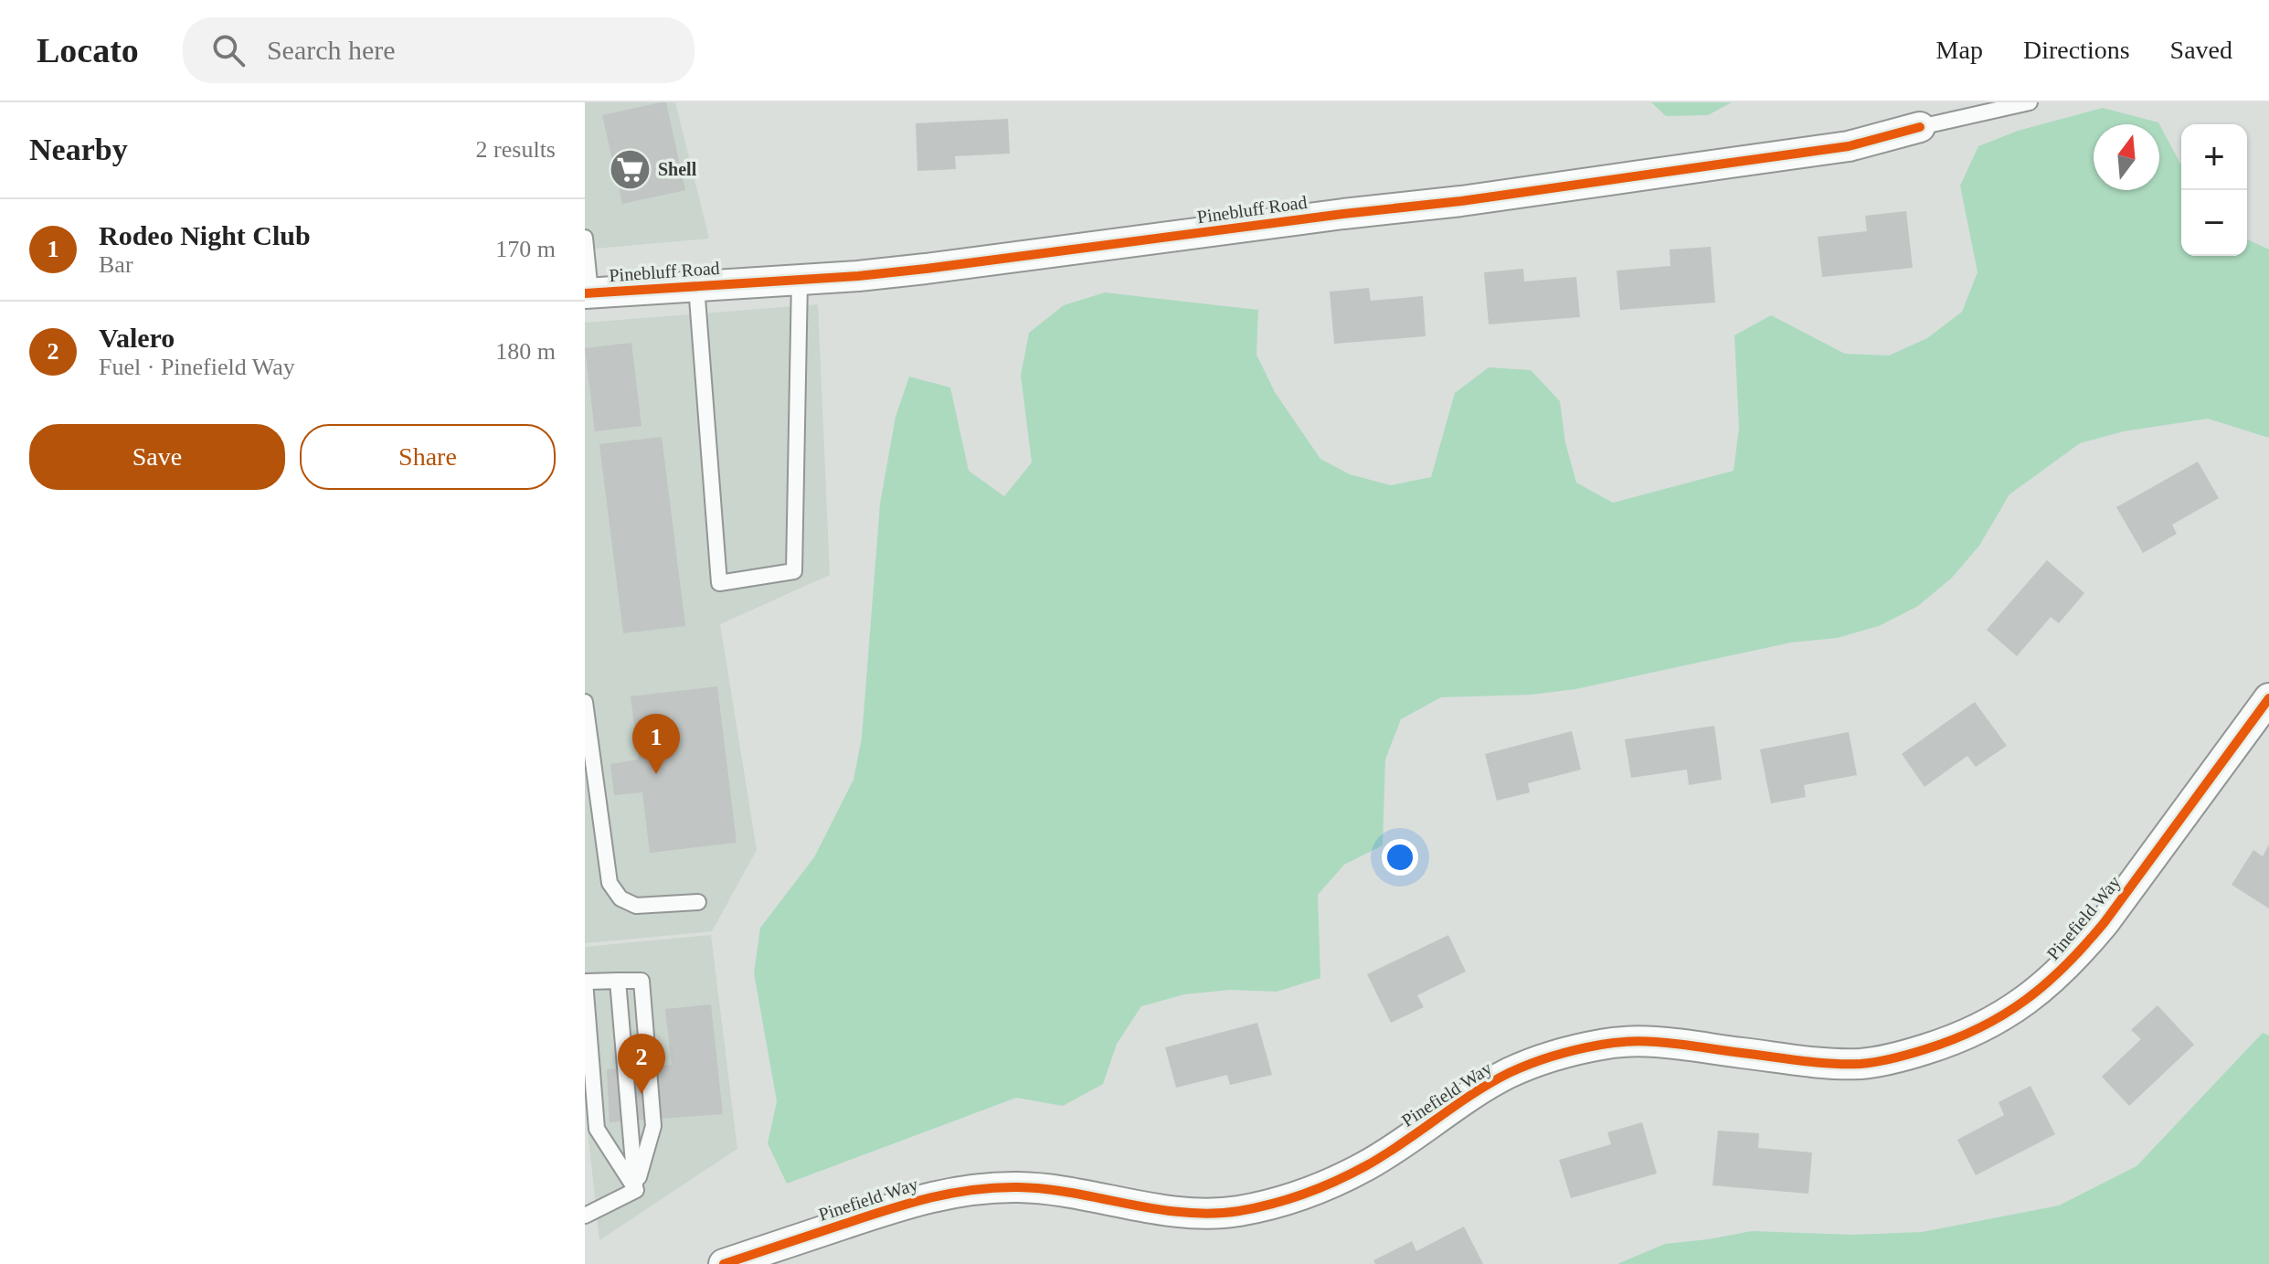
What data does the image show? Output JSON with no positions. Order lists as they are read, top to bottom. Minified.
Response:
{"streets":{"street":["Pinebluff Road","Pinefield Way"]},"places":{"supermarket":["Shell"]},"north":"top","page":{"header":"Locato","search":"Search here","nav":["Map","Directions","Saved"],"heading":["Nearby","2 results"],"map_buttons":["+","−"],"list":[{"mark":"1","name":"Rodeo Night Club","note":"Bar","value":"170 m"},{"mark":"2","name":"Valero","note":"Fuel · Pinefield Way","value":"180 m"}],"buttons":["Save","Share"],"pins":["1","2"]}}
